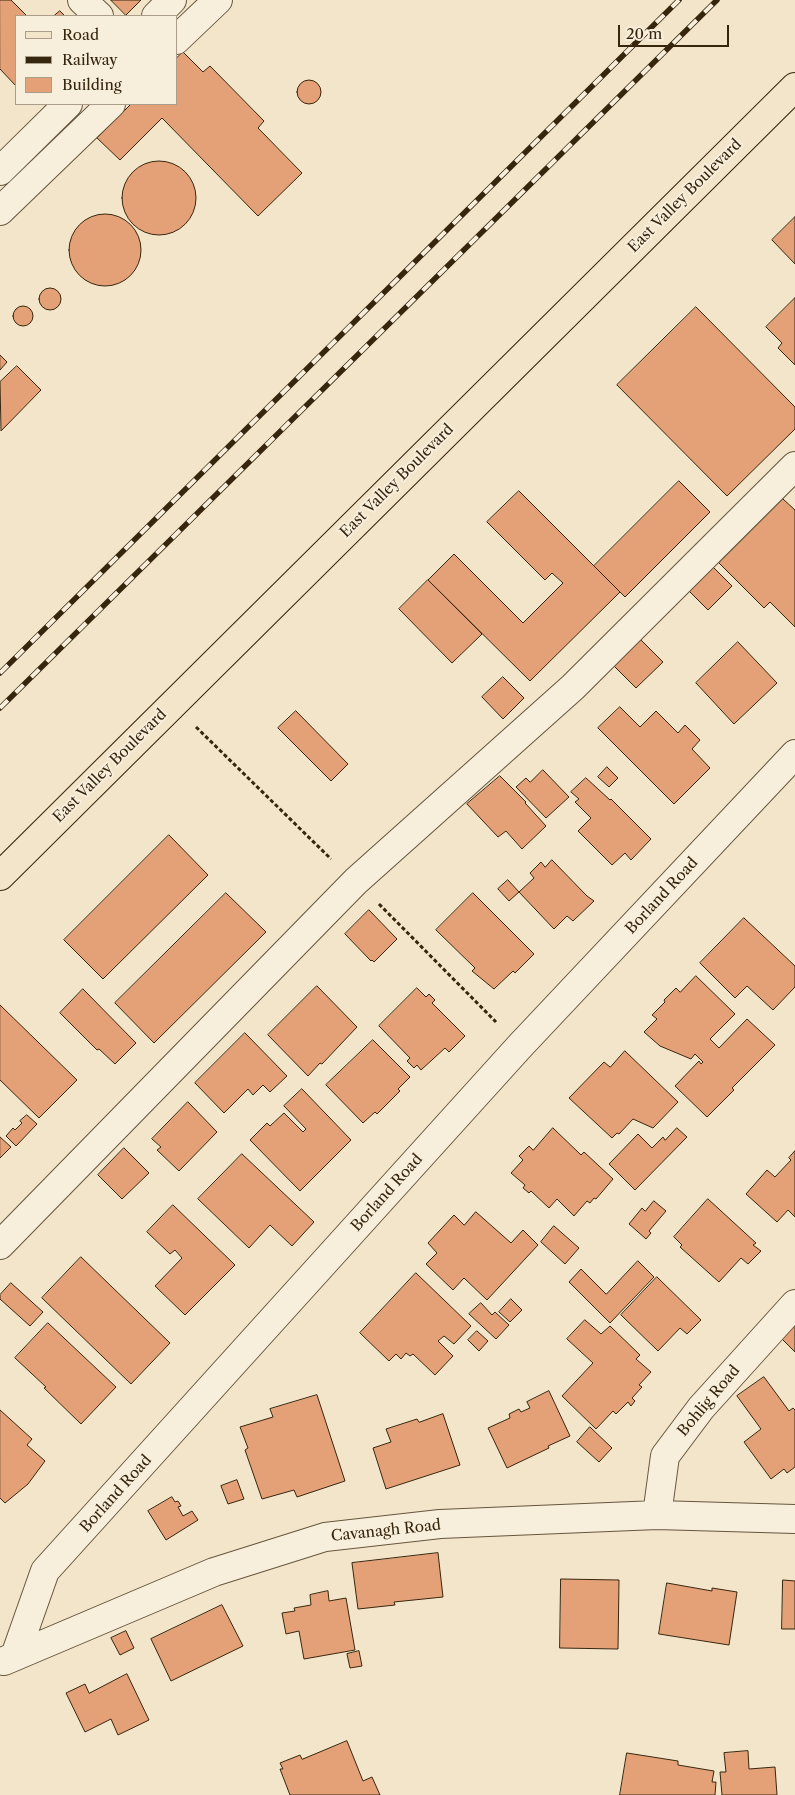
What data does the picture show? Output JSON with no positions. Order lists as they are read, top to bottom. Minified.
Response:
{"streets":{"main road":["East Valley Boulevard"],"street":["Borland Road","Bohlig Road","Cavanagh Road"]},"crossings":[["Borland Road","Cavanagh Road"],["Bohlig Road","Cavanagh Road"]],"legend":["Road","Railway","Building"],"scale_bar":"20 m"}
